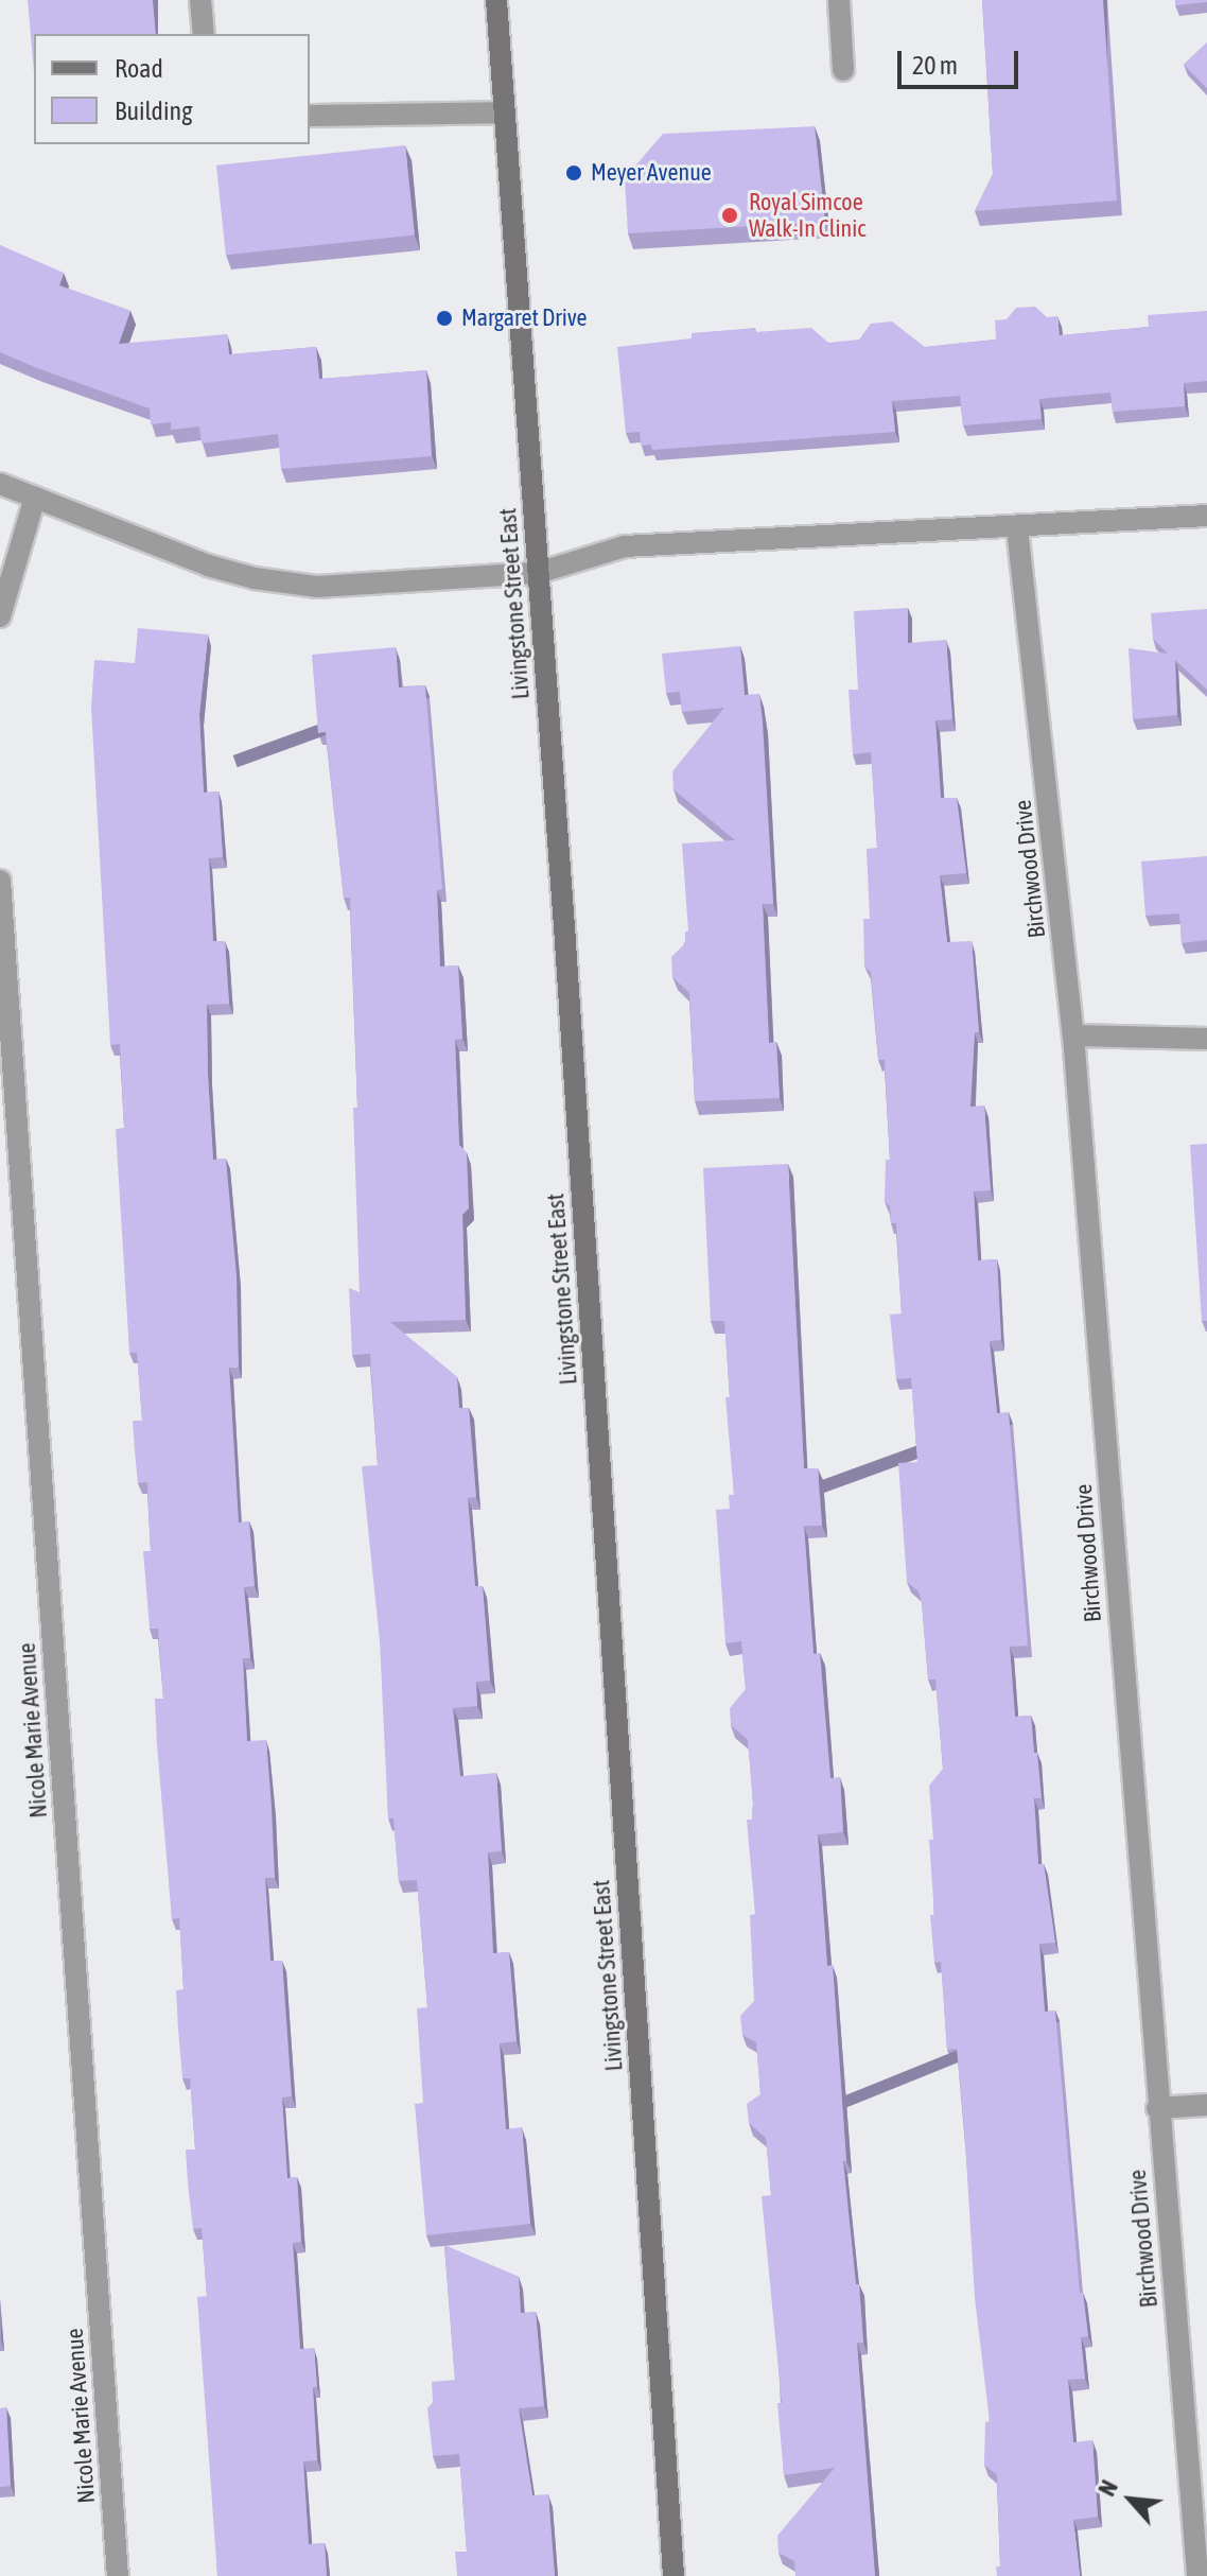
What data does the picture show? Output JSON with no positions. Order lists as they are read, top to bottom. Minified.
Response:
{"streets":{"street":["Livingstone Street East","Birchwood Drive","Nicole Marie Avenue"]},"places":["Meyer Avenue","Royal Simcoe Walk-In Clinic","Margaret Drive"],"legend":["Road","Building"],"scale_bar":"20 m","north":"top left"}
